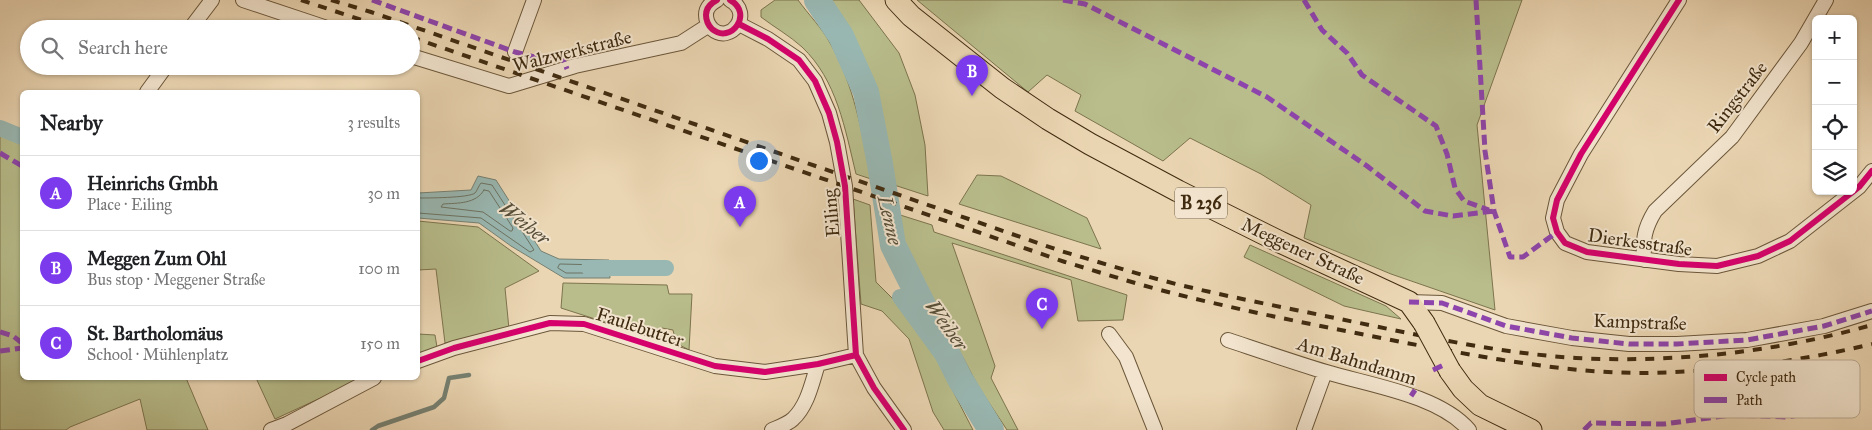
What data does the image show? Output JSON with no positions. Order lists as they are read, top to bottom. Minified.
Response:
{"streets":{"main road":["B 236","Meggener Straße"],"street":["Walzwerkstraße","Ringstraße","Eiling","Dierkesstraße","Kampstraße","Faulebutter","Am Bahndamm"]},"crossings":[["Ringstraße","Dierkesstraße"],["Eiling","Faulebutter"],["Meggener Straße","Kampstraße"]],"water":["Lenne","Weiher"],"legend":["Cycle path","Path"],"page":{"map_buttons":["+","−"],"search":"Search here","pins":["B","A","C"],"heading":["Nearby","3 results"],"list":[{"mark":"A","name":"Heinrichs Gmbh","note":"Place · Eiling","value":"30 m"},{"mark":"B","name":"Meggen Zum Ohl","note":"Bus stop · Meggener Straße","value":"100 m"},{"mark":"C","name":"St. Bartholomäus","note":"School · Mühlenplatz","value":"150 m"}]}}
